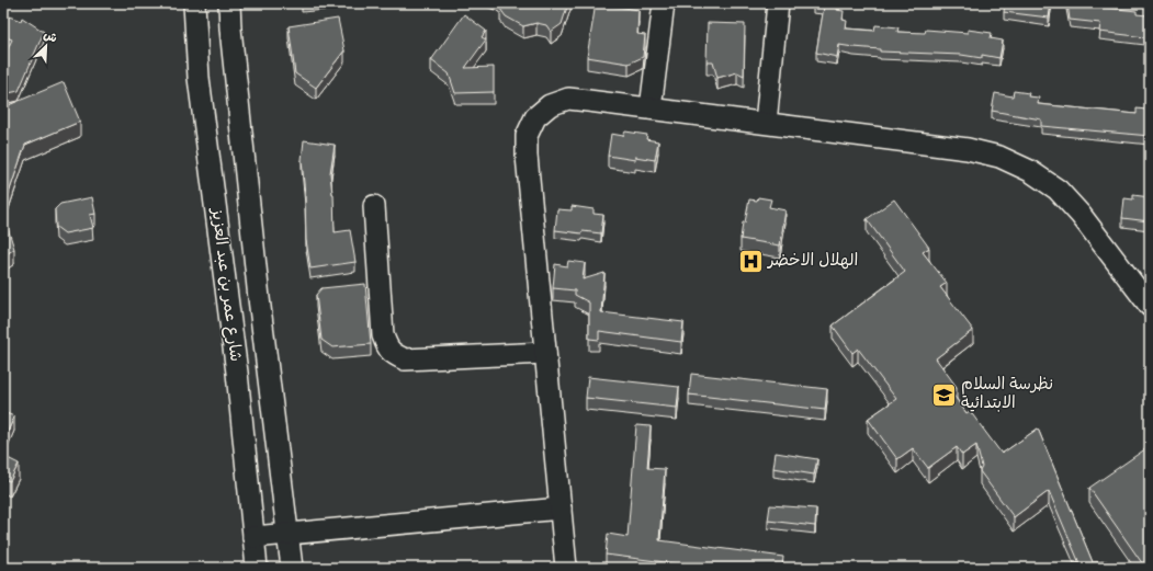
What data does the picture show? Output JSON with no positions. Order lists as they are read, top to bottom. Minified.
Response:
{"streets":{"street":["شارع عمر بن عبد العزيز"]},"places":{"hospital":["الهلال الاخضر"],"school or university":["نظرسة السلام الابتدائية"]},"north":"top right"}
